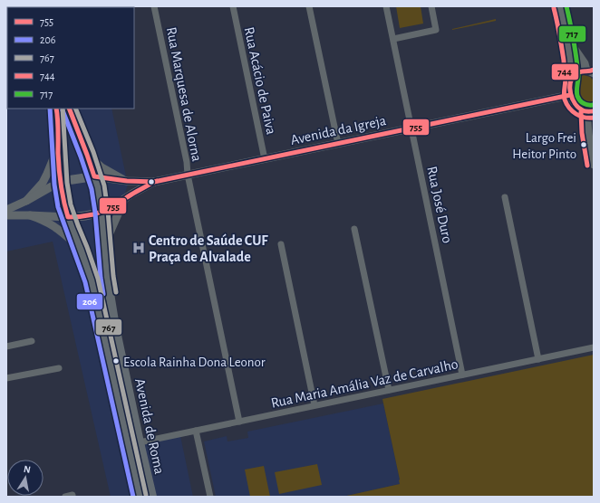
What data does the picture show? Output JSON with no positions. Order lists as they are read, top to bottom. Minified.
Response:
{"streets":{"main road":["Avenida de Roma"],"street":["Rua Acácio de Paiva","Rua Marquesa de Alorna","Avenida da Igreja","Rua José Duro","Rua Maria Amália Vaz de Carvalho"]},"crossings":[["Rua Acácio de Paiva","Avenida da Igreja"],["Rua Marquesa de Alorna","Avenida da Igreja"],["Rua Marquesa de Alorna","Rua Maria Amália Vaz de Carvalho"],["Avenida da Igreja","Rua José Duro"],["Avenida da Igreja","Avenida de Roma"],["Rua José Duro","Rua Maria Amália Vaz de Carvalho"],["Rua Maria Amália Vaz de Carvalho","Avenida de Roma"]],"places":{"other":["Largo Frei Heitor Pinto","Escola Rainha Dona Leonor"],"hospital":["Centro de Saúde CUF Praça de Alvalade"]},"lines":["transit line 717","transit line 744","transit line 755","transit line 206","transit line 767"],"legend":["755","206","767","744","717"],"north":"top"}
